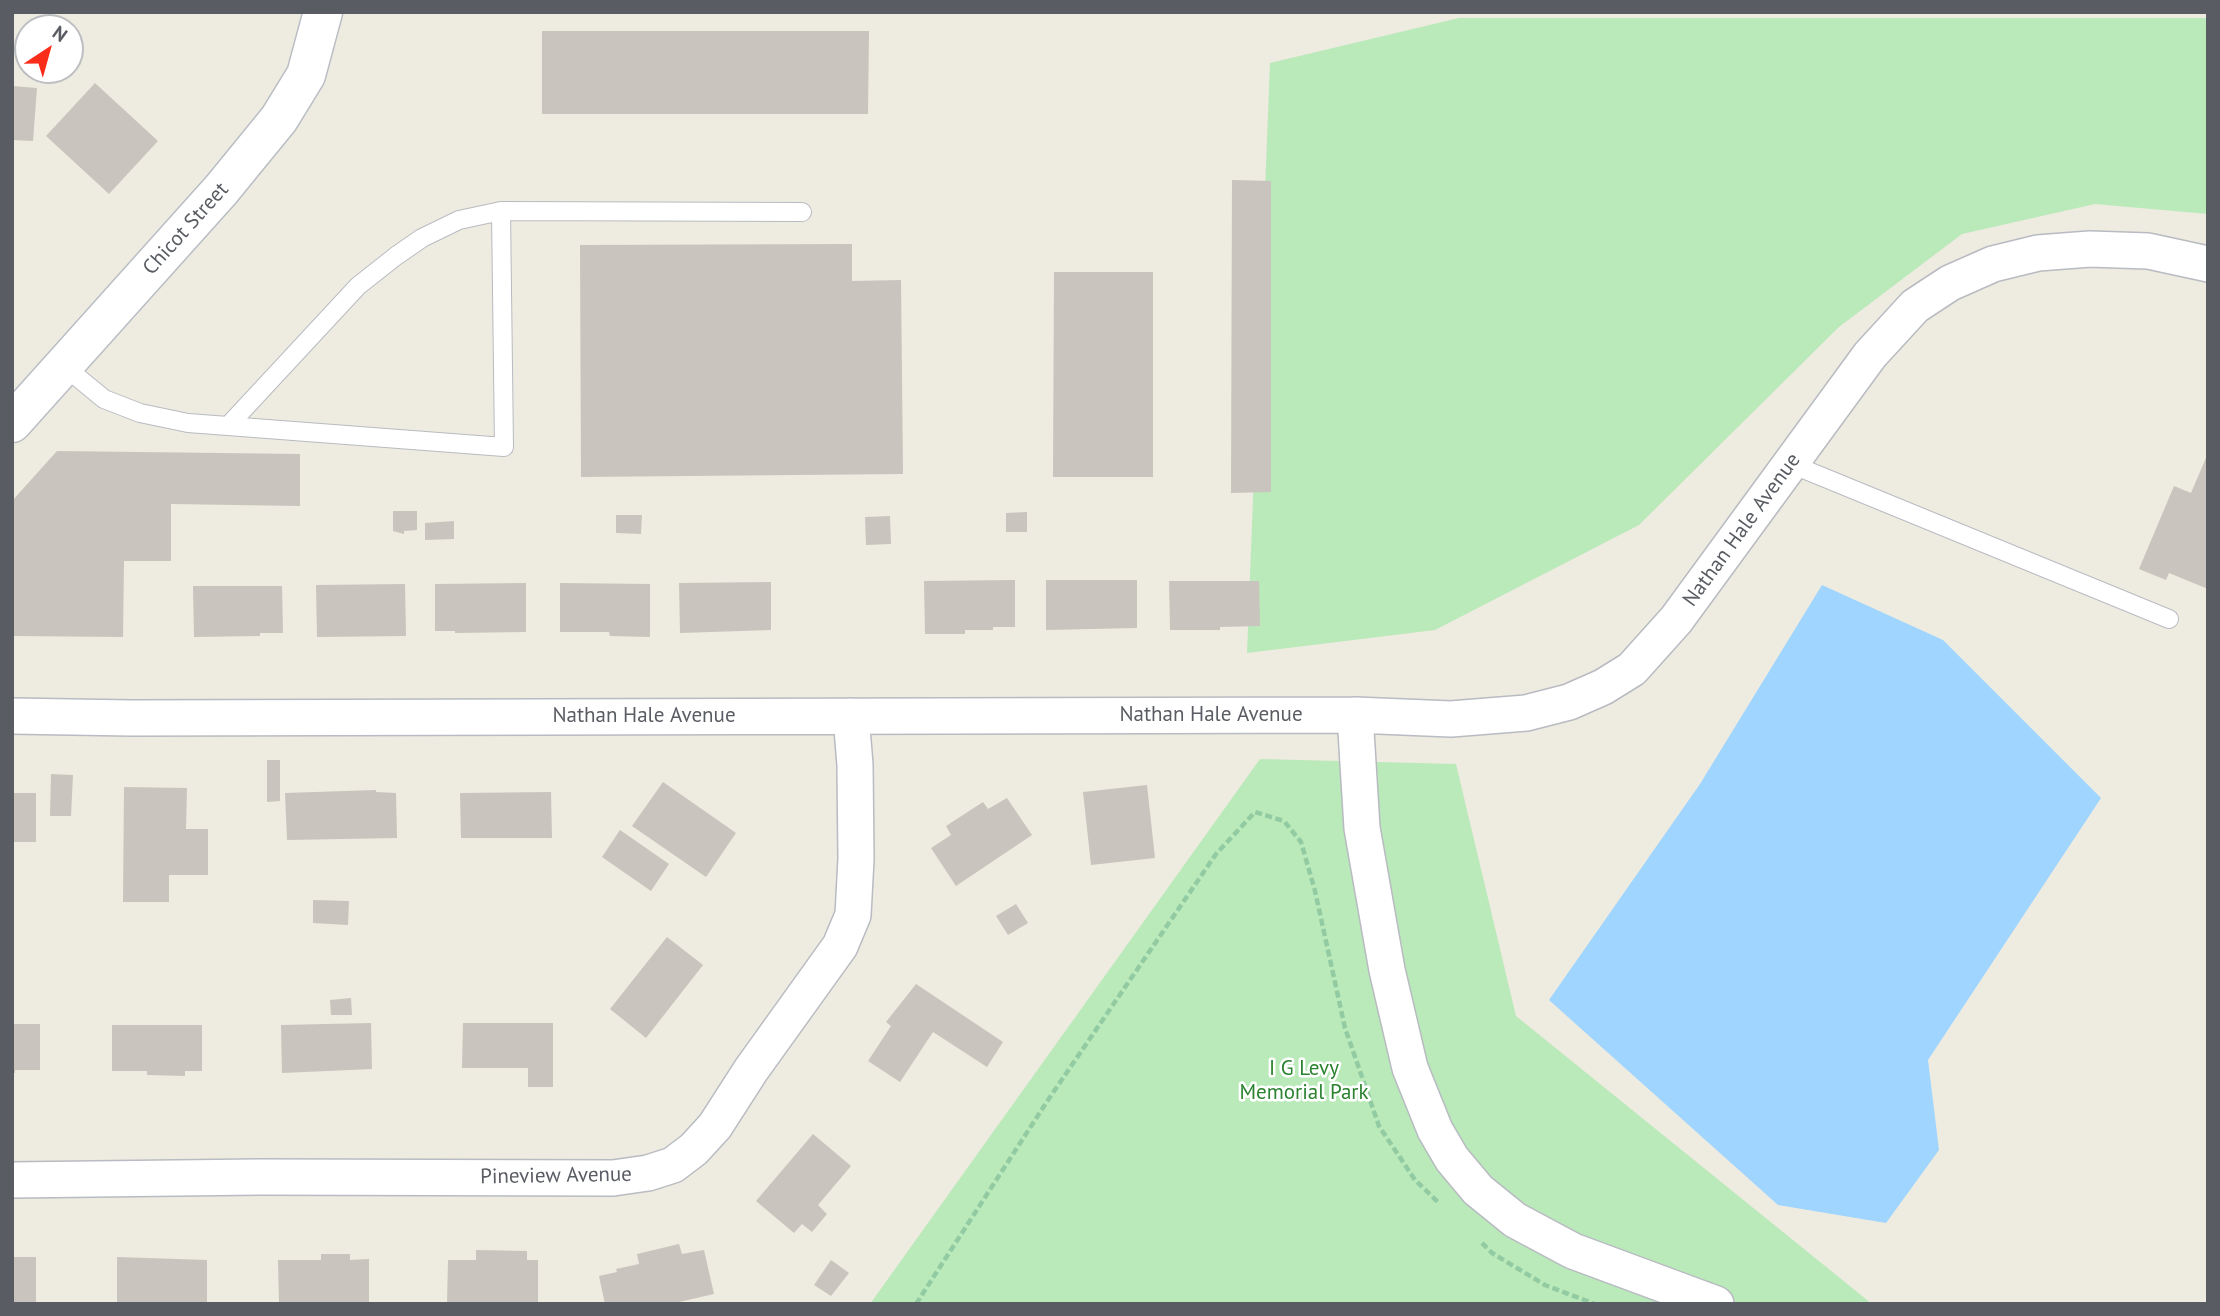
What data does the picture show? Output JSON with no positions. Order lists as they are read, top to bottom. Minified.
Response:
{"streets":{"main road":["Chicot Street"],"street":["Nathan Hale Avenue","Pineview Avenue"]},"crossings":[["Nathan Hale Avenue","Pineview Avenue"]],"parks":["I G Levy Memorial Park"],"north":"top right"}
